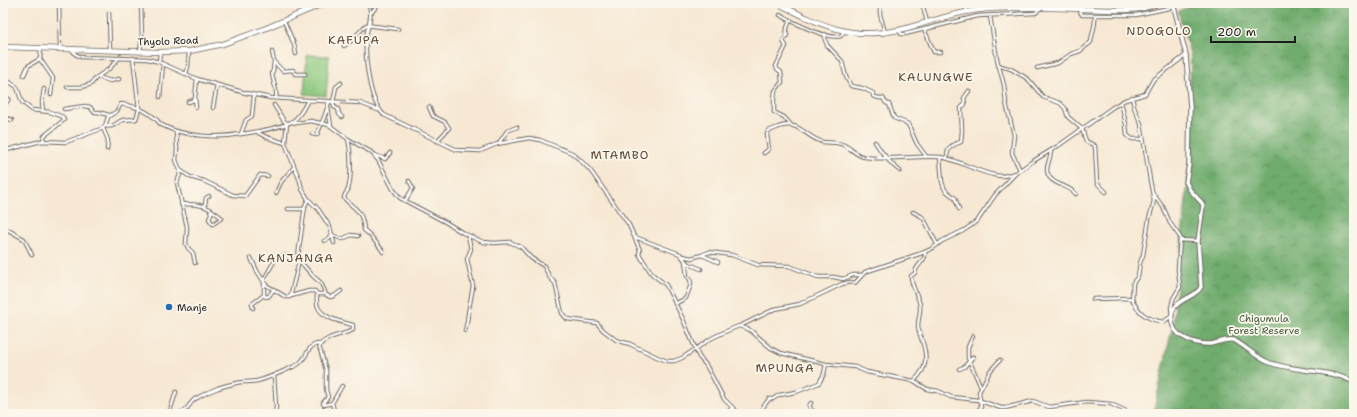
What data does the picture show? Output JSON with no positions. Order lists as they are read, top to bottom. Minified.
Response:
{"streets":{"highway":["Thyolo Road"]},"districts":["NDOGOLO","KAFUPA","KALUNGWE","MTAMBO","KANJANGA","MPUNGA"],"parks":["Chigumula Forest Reserve"],"places":["Manje"],"scale_bar":"200 m"}
